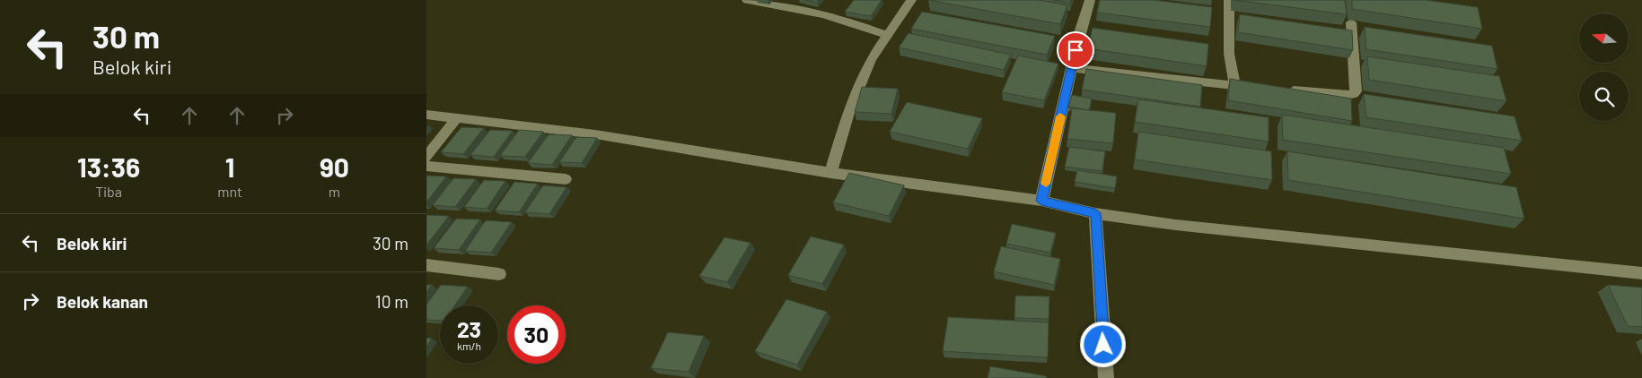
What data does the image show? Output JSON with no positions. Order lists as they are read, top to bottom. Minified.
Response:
{"north":"left","page":{"turn":["30 m","Belok kiri"],"eta":["13:36","Tiba","1","mnt","90","m"],"list":[{"name":"Belok kiri","value":"30 m"},{"name":"Belok kanan","value":"10 m"}],"speed":"23 km/h","limit":"30"}}
